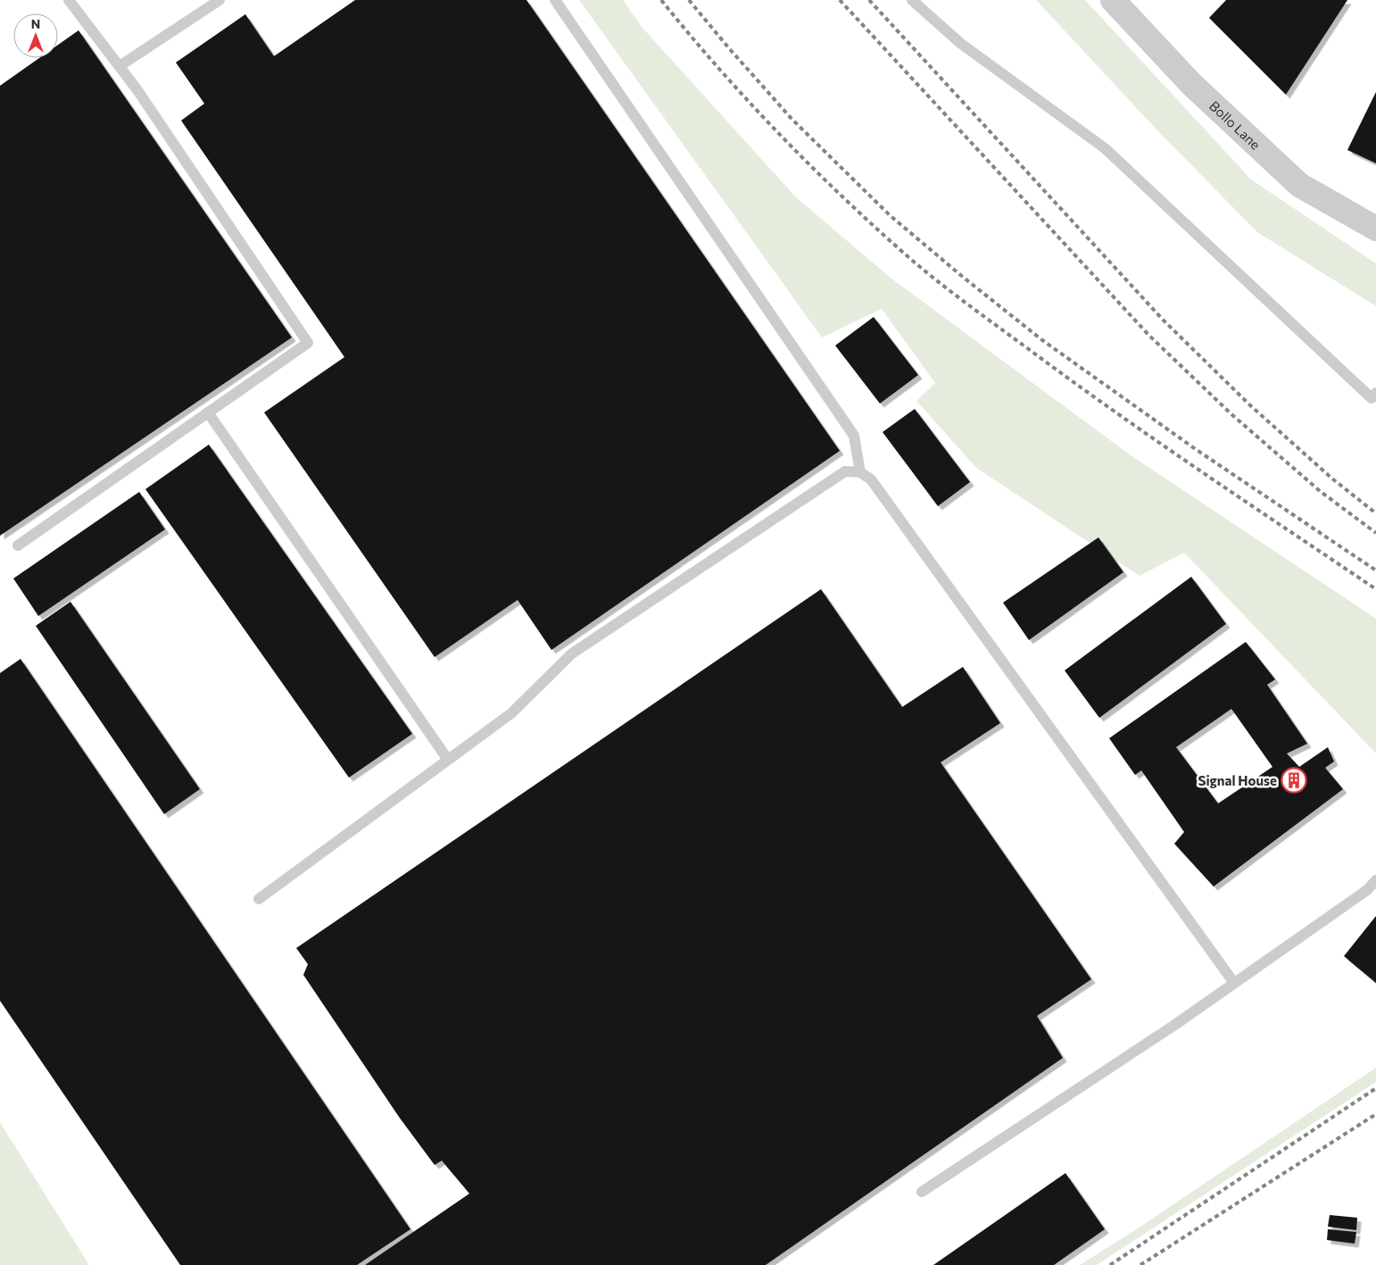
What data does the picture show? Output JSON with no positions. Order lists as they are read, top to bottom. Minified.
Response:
{"streets":{"street":["Bollo Lane"]},"places":{"building":["Signal House"]},"north":"top"}
